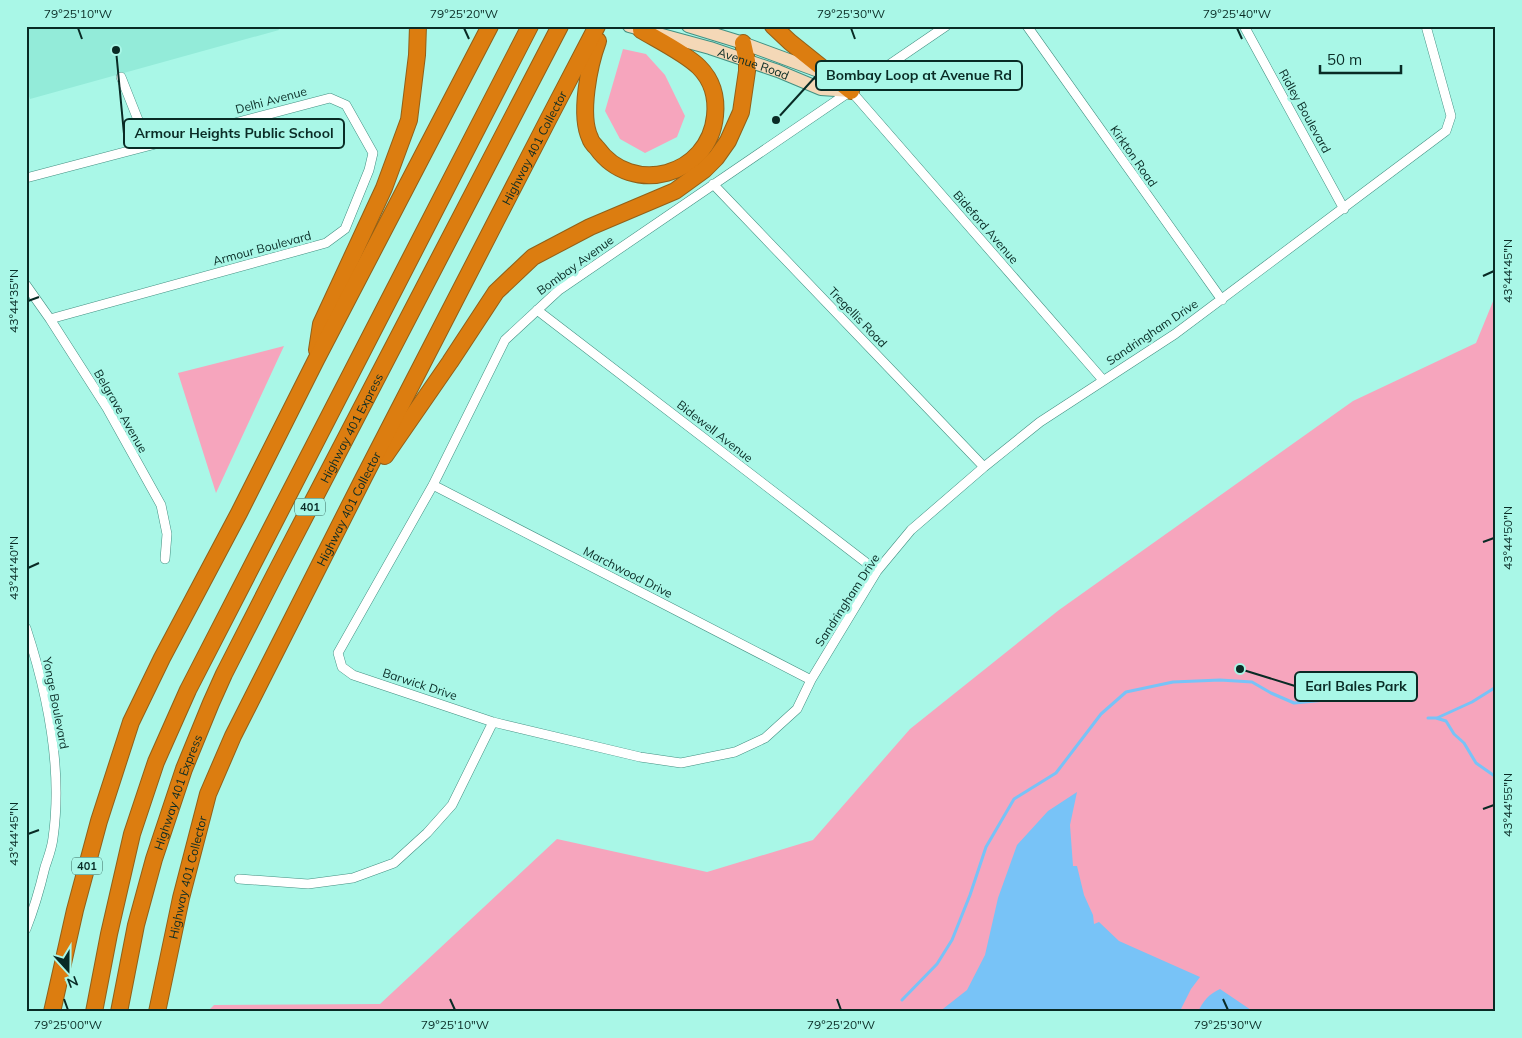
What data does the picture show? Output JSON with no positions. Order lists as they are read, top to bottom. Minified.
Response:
{"streets":{"highway":["Highway 401 Collector","Highway 401 Express","401"],"main road":["Avenue Road"],"street":["Delhi Avenue","Ridley Boulevard","Kirkton Road","Bideford Avenue","Armour Boulevard","Bombay Avenue","Tregellis Road","Sandringham Drive","Belgrave Avenue","Bidewell Avenue","Marchwood Drive","Barwick Drive","Yonge Boulevard"]},"crossings":[["Avenue Road","Bideford Avenue"],["Avenue Road","Bombay Avenue"],["Delhi Avenue","Armour Boulevard"],["Ridley Boulevard","Sandringham Drive"],["Kirkton Road","Sandringham Drive"],["Bideford Avenue","Bombay Avenue"],["Bideford Avenue","Sandringham Drive"],["Armour Boulevard","Belgrave Avenue"],["Bombay Avenue","Tregellis Road"],["Bombay Avenue","Bidewell Avenue"],["Bombay Avenue","Marchwood Drive"],["Bombay Avenue","Barwick Drive"],["Tregellis Road","Sandringham Drive"],["Sandringham Drive","Bidewell Avenue"],["Sandringham Drive","Marchwood Drive"],["Sandringham Drive","Barwick Drive"]],"places":["Armour Heights Public School","Bombay Loop at Avenue Rd","Earl Bales Park"],"scale_bar":"50 m","north":"bottom","coordinates":["79°25'10\"W","79°25'20\"W","79°25'30\"W","79°25'40\"W","43°44'45\"N","43°44'35\"N","43°44'50\"N","43°44'40\"N","43°44'55\"N","79°25'00\"W"]}
